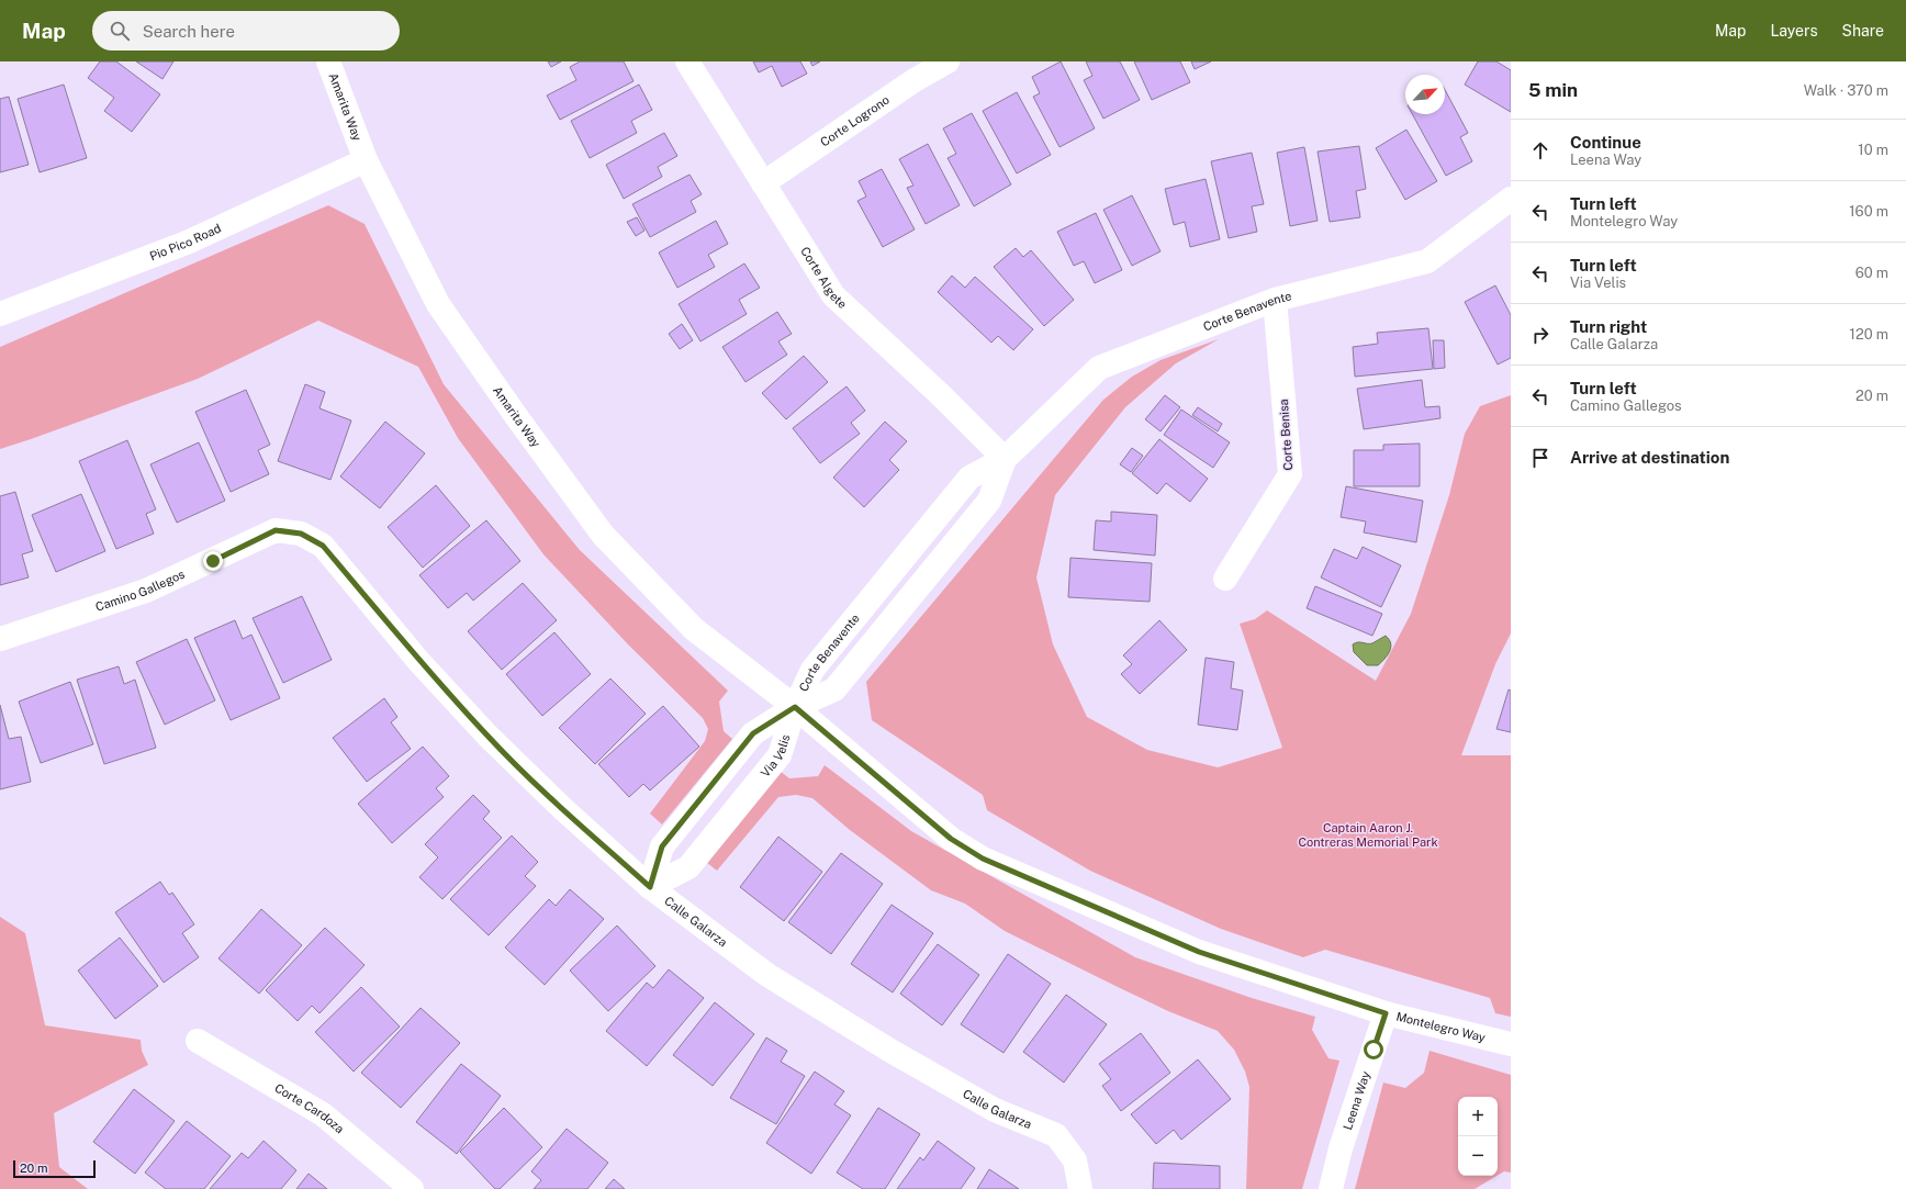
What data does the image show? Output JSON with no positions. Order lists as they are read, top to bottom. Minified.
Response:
{"streets":{"street":["Amarita Way","Corte Logrono","Pio Pico Road","Corte Algete","Corte Benavente","Corte Benisa","Camino Gallegos","Via Velis","Calle Galarza","Montelegro Way","Leena Way","Corte Cardoza"]},"crossings":[["Amarita Way","Pio Pico Road"],["Amarita Way","Corte Benavente"],["Amarita Way","Via Velis"],["Amarita Way","Montelegro Way"],["Corte Logrono","Corte Algete"],["Corte Algete","Corte Benavente"],["Corte Benavente","Corte Benisa"],["Corte Benavente","Via Velis"],["Corte Benavente","Montelegro Way"],["Camino Gallegos","Calle Galarza"],["Via Velis","Calle Galarza"],["Via Velis","Montelegro Way"],["Montelegro Way","Leena Way"]],"parks":["Captain Aaron J. Contreras Memorial Park"],"scale_bar":"20 m","north":"top right","page":{"header":"Map","search":"Search here","nav":["Map","Layers","Share"],"heading":["5 min","Walk · 370 m"],"list":[["Continue","Leena Way","10 m"],["Turn left","Montelegro Way","160 m"],["Turn left","Via Velis","60 m"],["Turn right","Calle Galarza","120 m"],["Turn left","Camino Gallegos","20 m"],"Arrive at destination"],"map_buttons":["+","−"],"scale":"20 m"}}
